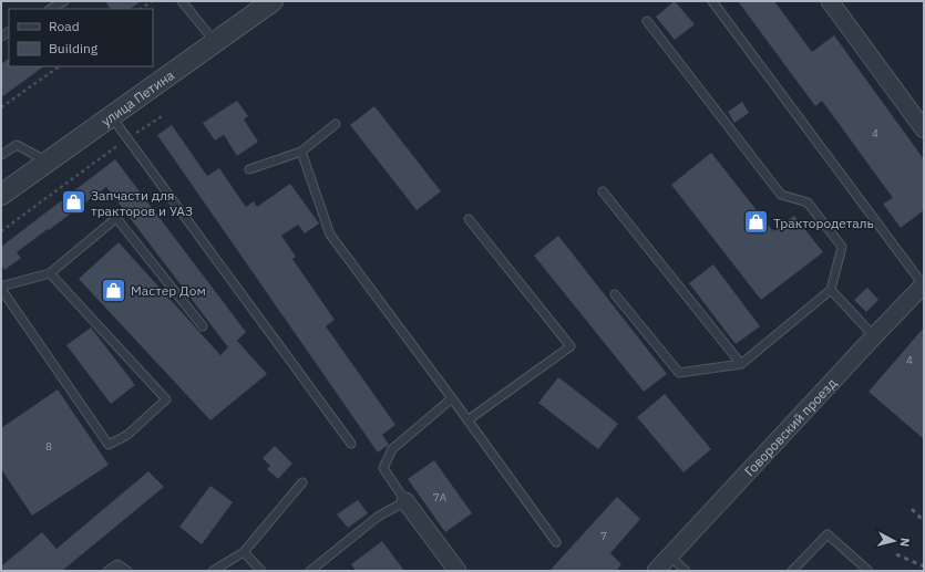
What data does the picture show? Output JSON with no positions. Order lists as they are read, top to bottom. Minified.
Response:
{"streets":{"street":["улица Петина","Говоровский проезд"]},"places":{"shop":["Запчасти для тракторов и УАЗ","Трактородеталь","Мастер Дом"]},"house_numbers":["4","4","8","7А","7"],"legend":["Road","Building"],"north":"right"}
